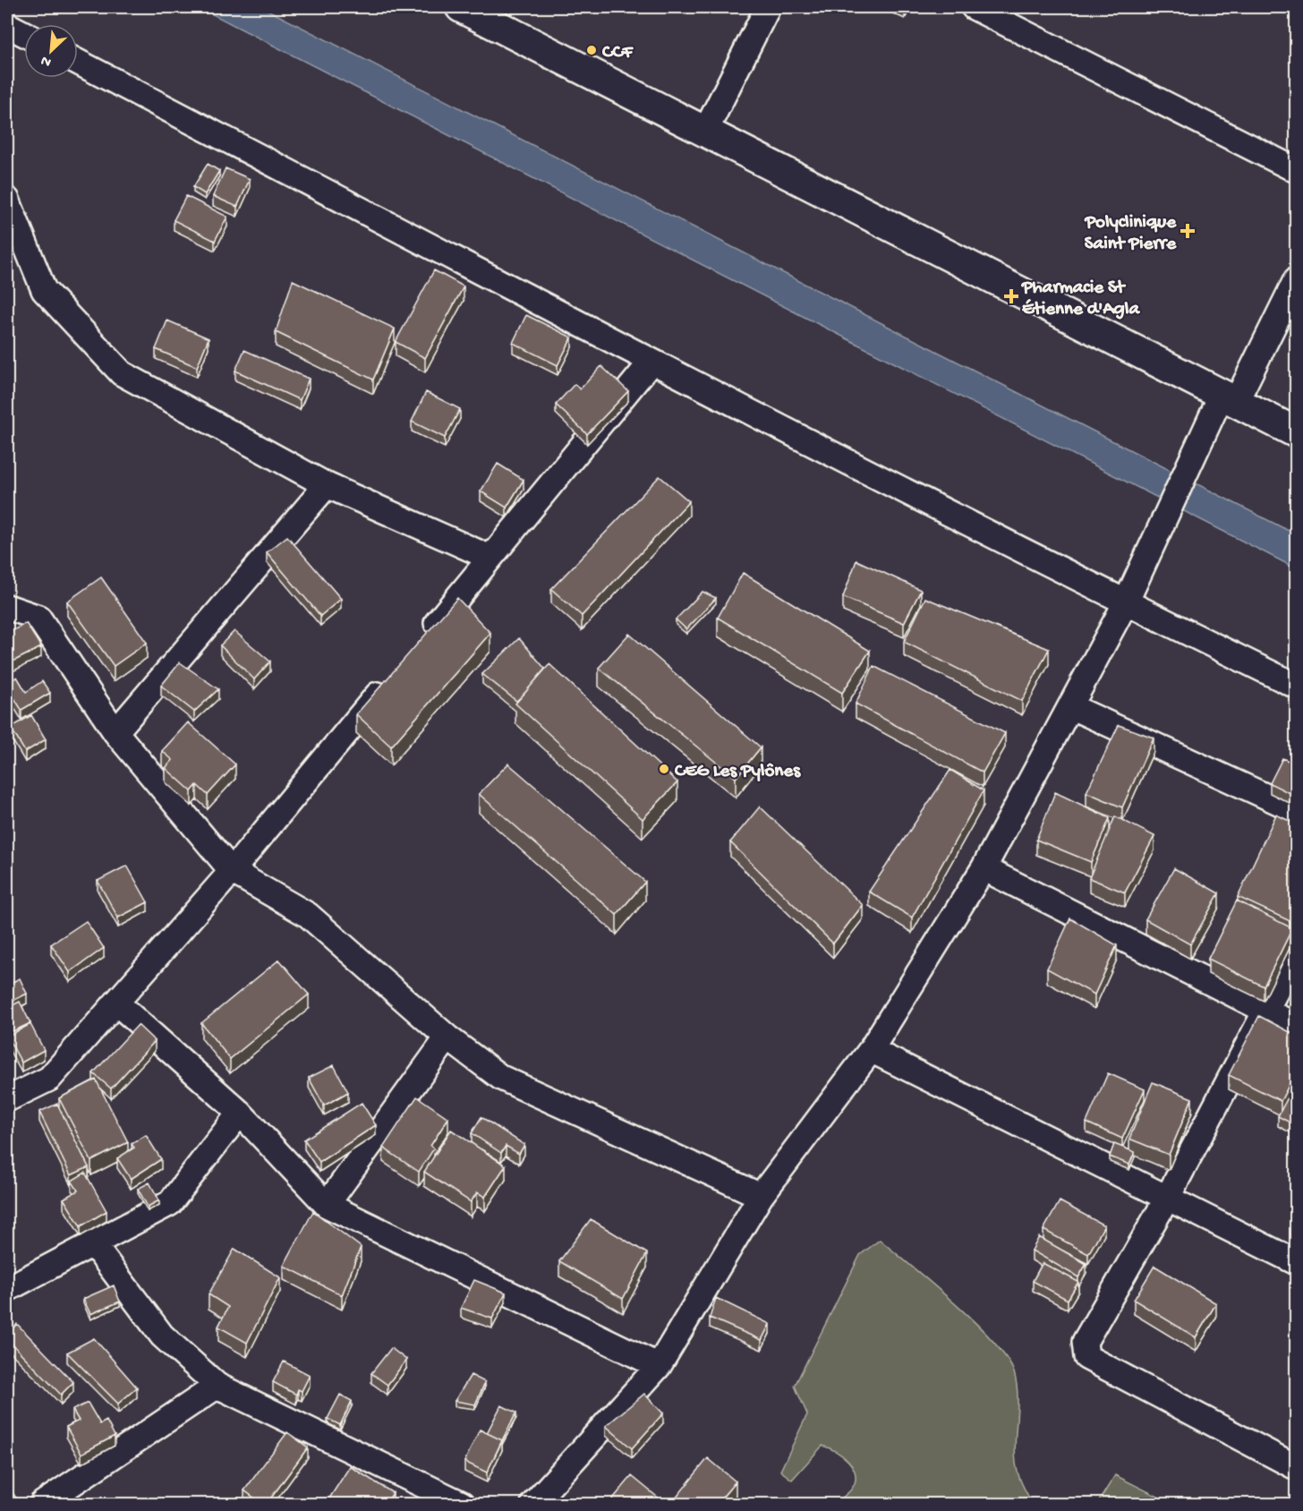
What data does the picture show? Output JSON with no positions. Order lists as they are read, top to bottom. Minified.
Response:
{"places":{"other":["CCF","CEG Les Pylônes"],"health":["Polyclinique Saint Pierre","Pharmacie St Étienne d'Agla"]},"north":"bottom left"}
